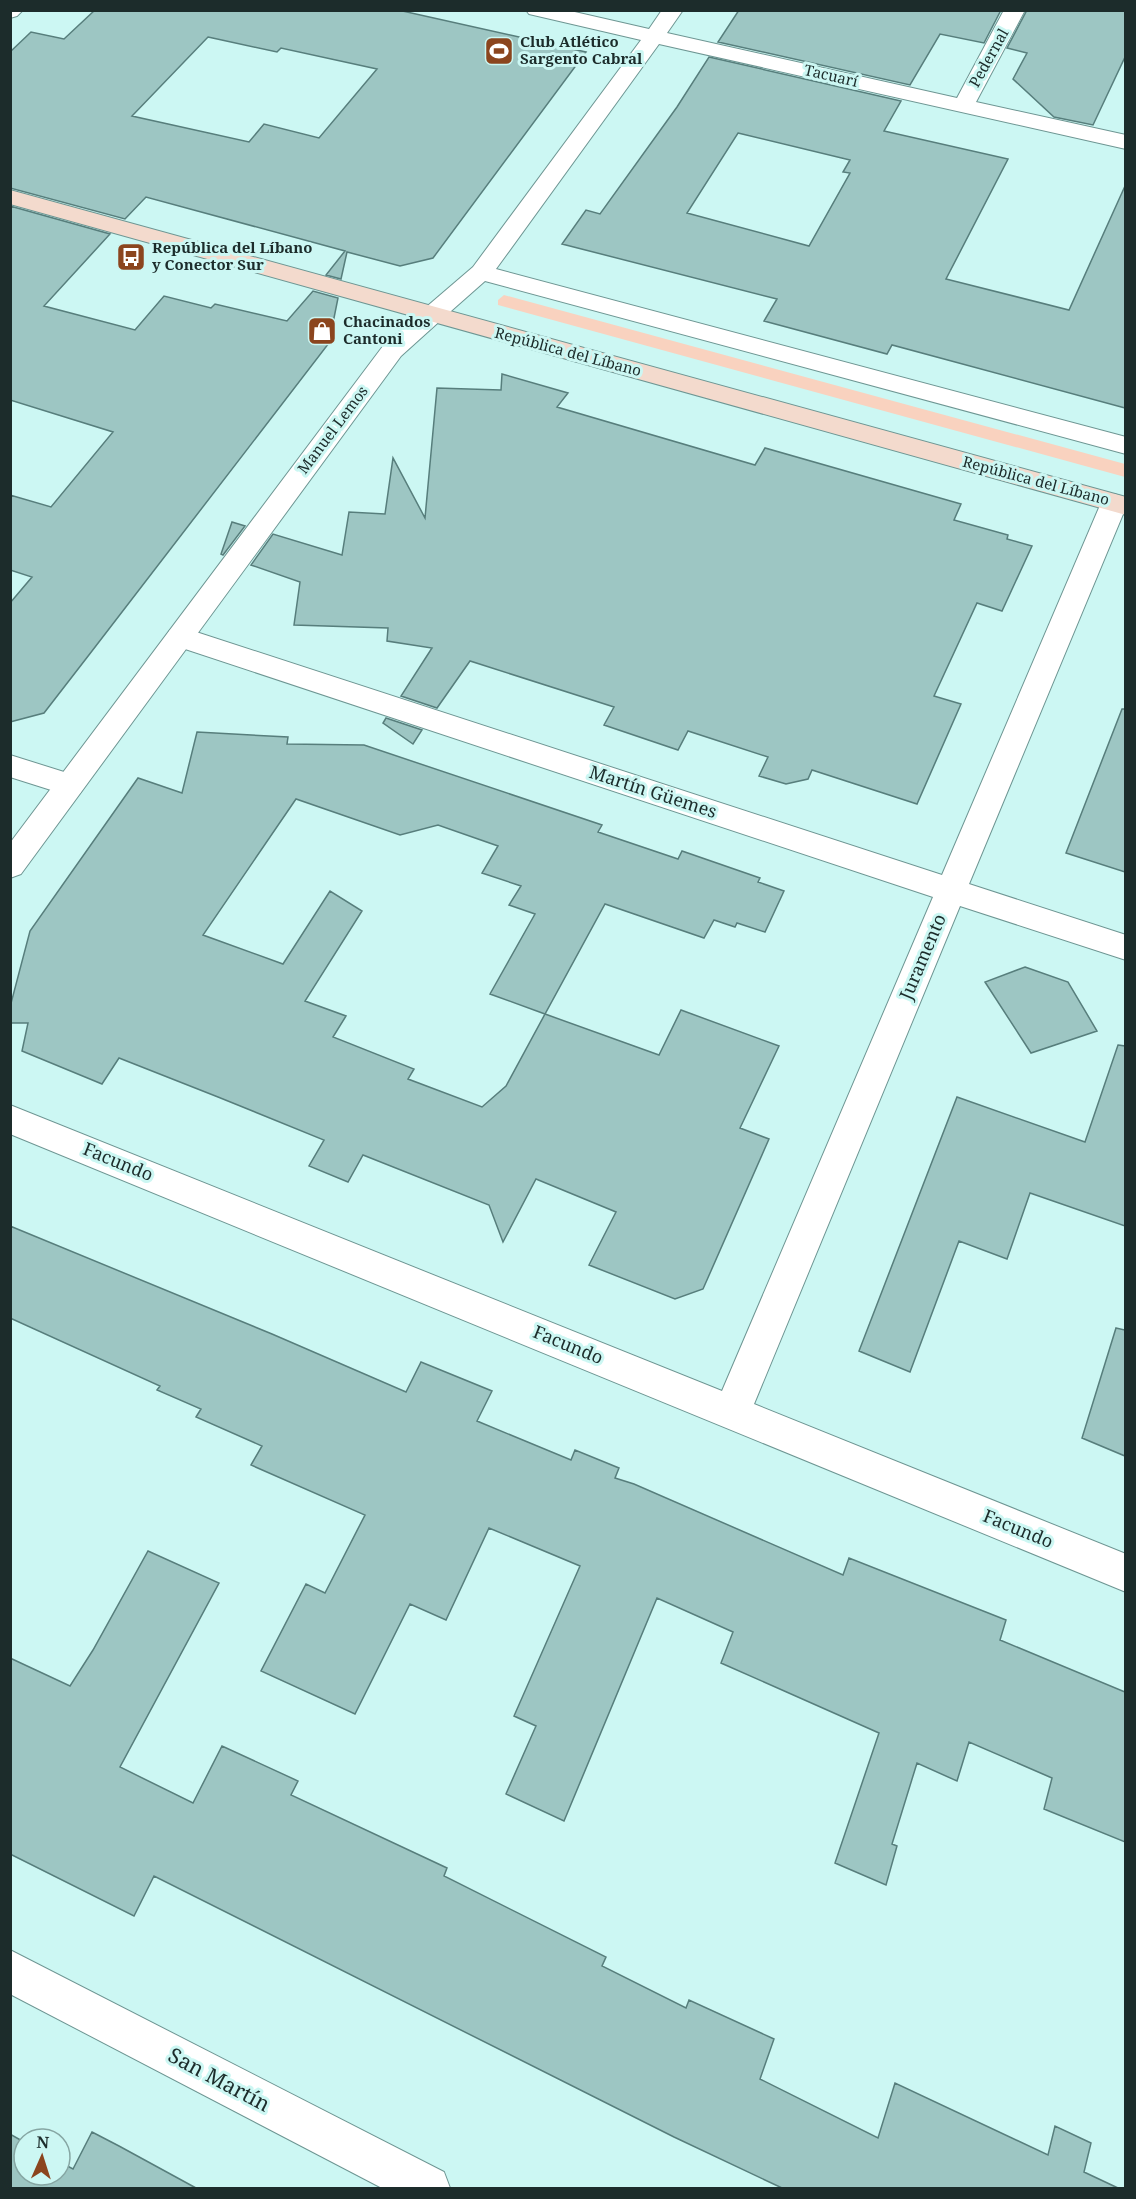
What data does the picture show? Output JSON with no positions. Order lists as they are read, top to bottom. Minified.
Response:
{"streets":{"main road":["República del Líbano"],"street":["Pedernal","Tacuarí","Manuel Lemos","Martín Güemes","Juramento","Facundo","San Martín"]},"crossings":[["Pedernal","Tacuarí"],["Tacuarí","Manuel Lemos"],["República del Líbano","Manuel Lemos"],["República del Líbano","Juramento"],["Manuel Lemos","Martín Güemes"],["Martín Güemes","Juramento"],["Juramento","Facundo"]],"places":{"sports":["Club Atlético Sargento Cabral"],"bus stop":["República del Líbano y Conector Sur"],"shop":["Chacinados Cantoni"]},"north":"top"}
